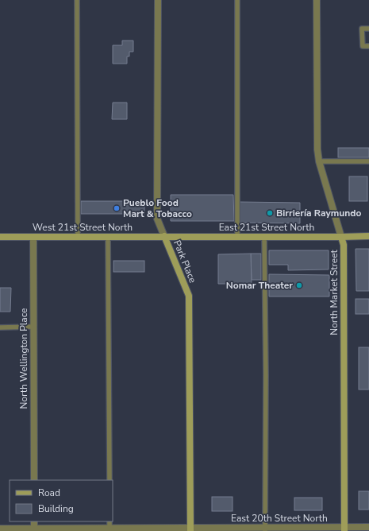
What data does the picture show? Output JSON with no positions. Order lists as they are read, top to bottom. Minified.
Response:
{"streets":{"street":["West 21st Street North","East 21st Street North","Park Place","North Market Street","North Wellington Place","East 20th Street North"]},"crossings":[["West 21st Street North","East 21st Street North"],["West 21st Street North","Park Place"],["West 21st Street North","North Wellington Place"],["East 21st Street North","Park Place"],["East 21st Street North","North Market Street"],["Park Place","East 20th Street North"],["North Market Street","East 20th Street North"]],"places":["Pueblo Food Mart & Tobacco","Birriería Raymundo","Nomar Theater"],"legend":["Road","Building"]}
